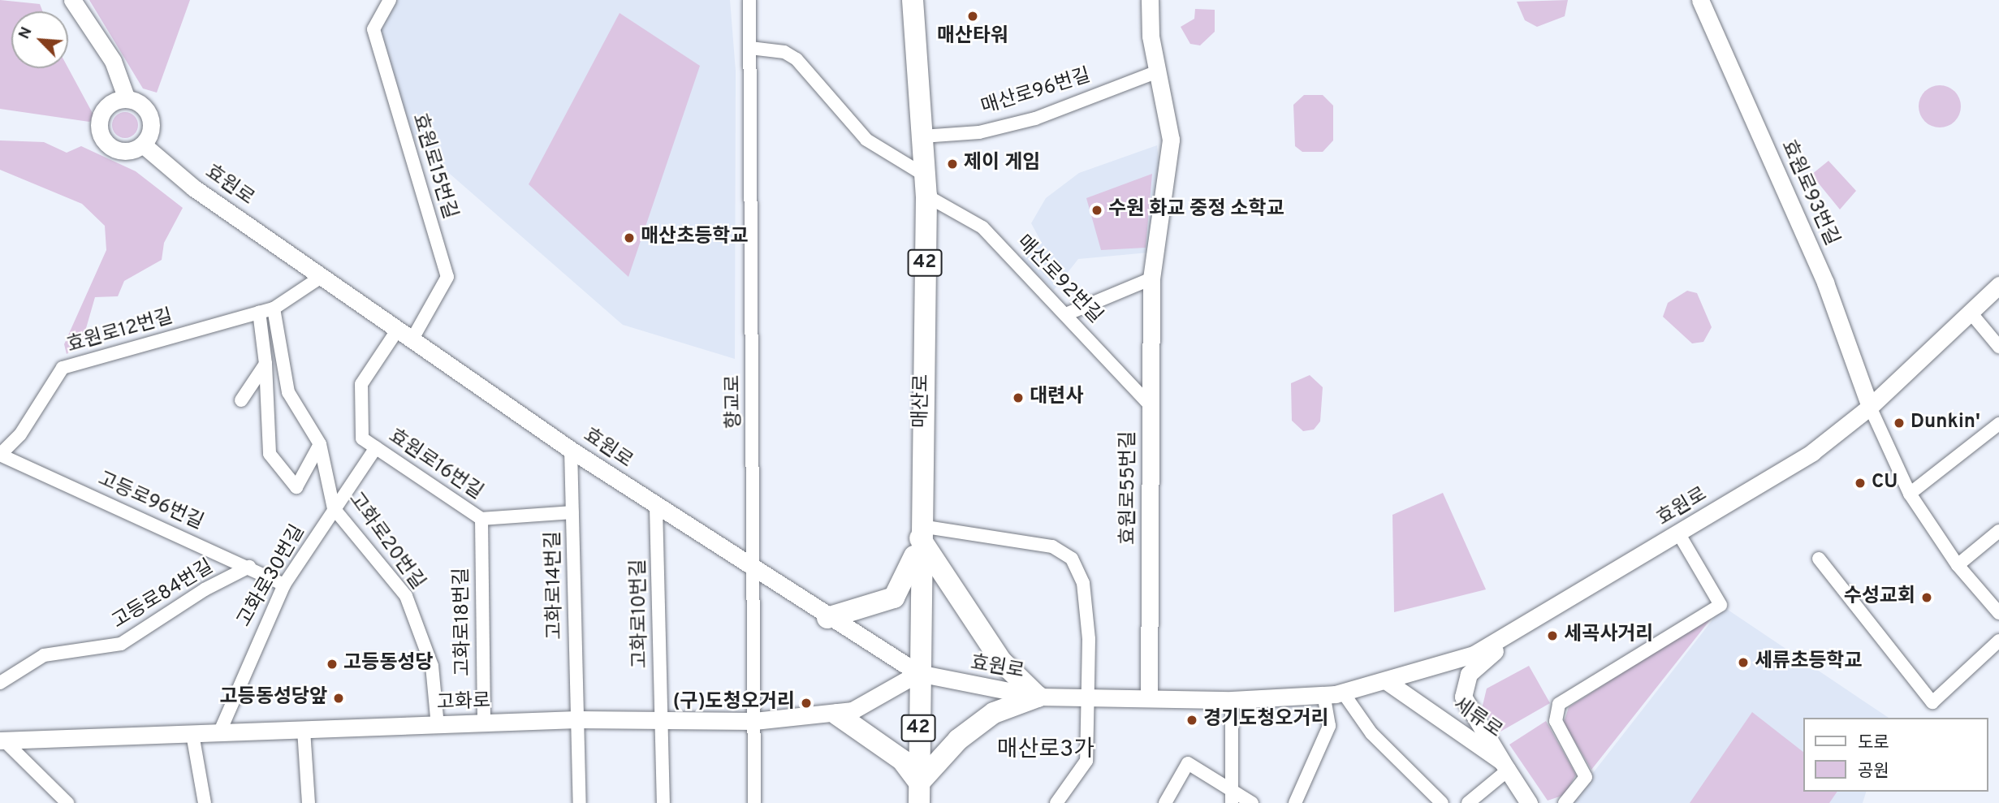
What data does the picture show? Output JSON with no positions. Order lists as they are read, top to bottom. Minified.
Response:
{"streets":{"main road":["42","매산로"],"street":["매산로96번길","효원로15번길","효원로","효원로93번길","매산로92번길","효원로12번길","향교로","효원로16번길","효원로55번길","고등로96번길","고화로20번길","고화로30번길","고화로14번길","고등로84번길","고화로10번길","고화로18번길","고화로","세류로"]},"crossings":[["매산로96번길","매산로"],["효원로15번길","효원로"],["효원로15번길","효원로16번길"],["효원로","효원로93번길"],["효원로","효원로12번길"],["효원로","매산로"],["효원로","향교로"],["효원로","효원로16번길"],["효원로","효원로55번길"],["효원로","고화로14번길"],["효원로","고화로10번길"],["효원로","고화로"],["효원로","세류로"],["매산로92번길","매산로"],["매산로92번길","향교로"],["매산로92번길","효원로55번길"],["효원로12번길","고등로96번길"],["효원로12번길","고화로20번길"],["매산로","고화로"],["향교로","고화로"],["효원로16번길","고화로30번길"],["효원로16번길","고화로14번길"],["효원로16번길","고화로18번길"],["고등로96번길","고화로30번길"],["고등로96번길","고등로84번길"],["고화로20번길","고화로30번길"],["고화로20번길","고화로"],["고화로30번길","고화로"],["고화로14번길","고화로"],["고화로10번길","고화로"],["고화로18번길","고화로"]],"districts":["매산로3가"],"places":["매산타워","제이 게임","수원 화교 중정 소학교","매산초등학교","대련사","Dunkin'","CU","수성교회","세곡사거리","세류초등학교","고등동성당","고등동성당앞","(구)도청오거리","경기도청오거리"],"legend":["도로","공원"],"north":"top left"}
